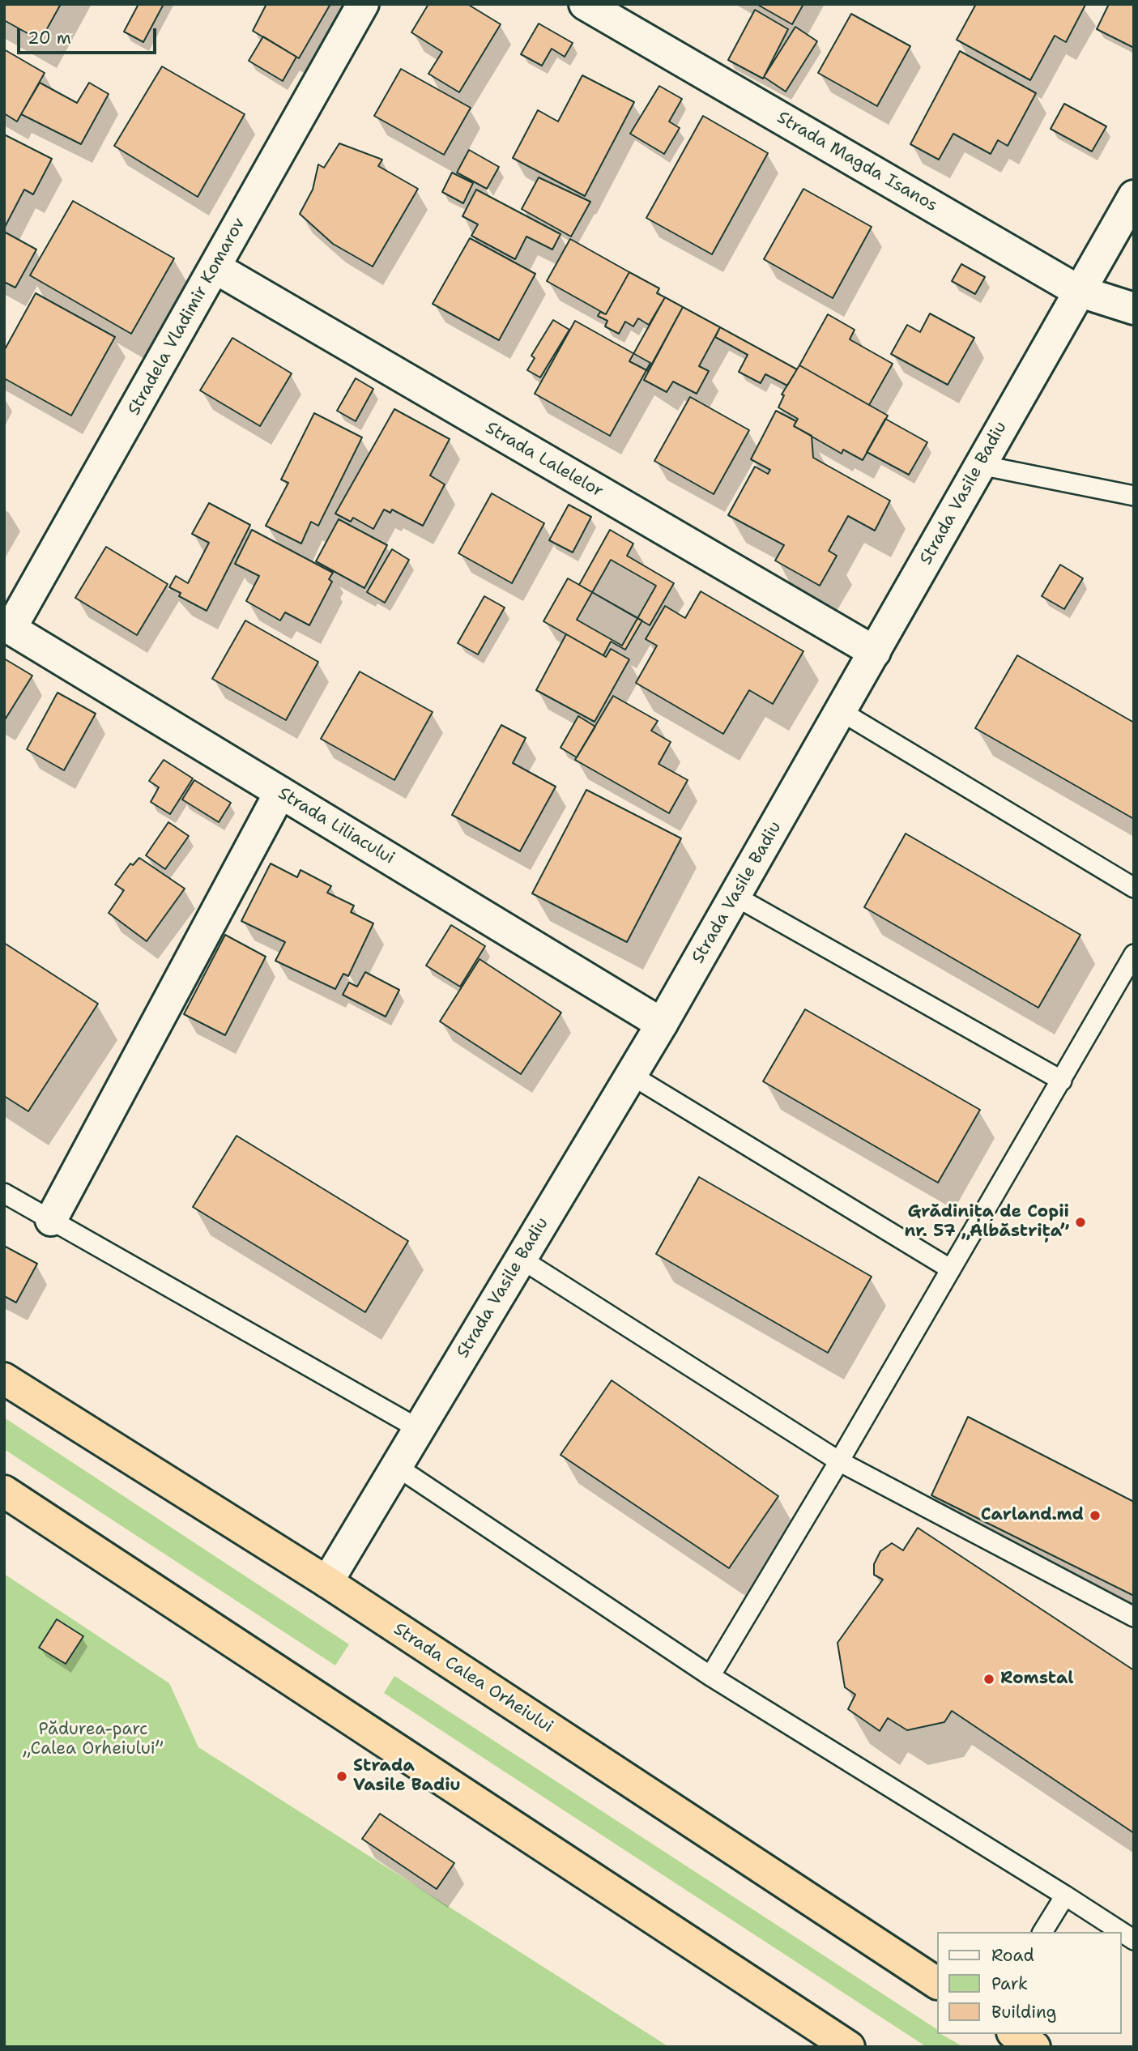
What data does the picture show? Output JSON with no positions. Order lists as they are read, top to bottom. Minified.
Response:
{"streets":{"highway":["Strada Calea Orheiului"],"street":["Strada Magda Isanos","Stradela Vladimir Komarov","Strada Lalelelor","Strada Vasile Badiu","Strada Liliacului"]},"crossings":[["Strada Magda Isanos","Strada Vasile Badiu"],["Stradela Vladimir Komarov","Strada Lalelelor"],["Stradela Vladimir Komarov","Strada Liliacului"],["Strada Lalelelor","Strada Vasile Badiu"],["Strada Vasile Badiu","Strada Liliacului"],["Strada Vasile Badiu","Strada Calea Orheiului"]],"parks":["Pădurea-parc „Calea Orheiului”"],"places":["Grădinița de Copii nr. 57 „Albăstrița”","Carland.md","Romstal","Strada Vasile Badiu"],"legend":["Road","Park","Building"],"scale_bar":"20 m"}
